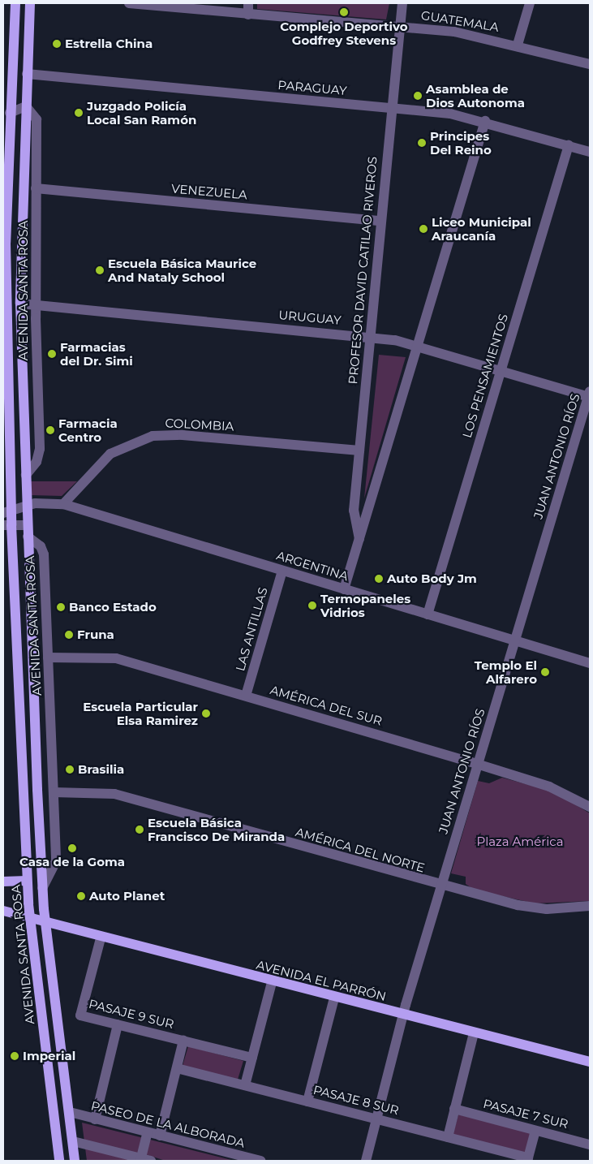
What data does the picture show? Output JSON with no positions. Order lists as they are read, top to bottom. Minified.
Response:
{"streets":{"main road":["AVENIDA SANTA ROSA","AVENIDA EL PARRÓN"],"street":["GUATEMALA","PARAGUAY","VENEZUELA","PROFESOR DAVID CATILAO RIVEROS","URUGUAY","LOS PENSAMIENTOS","COLOMBIA","JUAN ANTONIO RÍOS","ARGENTINA","LAS ANTILLAS","AMÉRICA DEL SUR","AMÉRICA DEL NORTE","PASAJE 9 SUR","PASAJE 8 SUR","PASAJE 7 SUR","PASEO DE LA ALBORADA"]},"crossings":[["GUATEMALA","PROFESOR DAVID CATILAO RIVEROS"],["PARAGUAY","PROFESOR DAVID CATILAO RIVEROS"],["PARAGUAY","AVENIDA SANTA ROSA"],["PARAGUAY","LOS PENSAMIENTOS"],["VENEZUELA","PROFESOR DAVID CATILAO RIVEROS"],["VENEZUELA","AVENIDA SANTA ROSA"],["PROFESOR DAVID CATILAO RIVEROS","URUGUAY"],["PROFESOR DAVID CATILAO RIVEROS","COLOMBIA"],["PROFESOR DAVID CATILAO RIVEROS","ARGENTINA"],["AVENIDA SANTA ROSA","URUGUAY"],["AVENIDA SANTA ROSA","ARGENTINA"],["AVENIDA SANTA ROSA","AMÉRICA DEL SUR"],["AVENIDA SANTA ROSA","AMÉRICA DEL NORTE"],["AVENIDA SANTA ROSA","AVENIDA EL PARRÓN"],["AVENIDA SANTA ROSA","PASEO DE LA ALBORADA"],["URUGUAY","LOS PENSAMIENTOS"],["URUGUAY","JUAN ANTONIO RÍOS"],["LOS PENSAMIENTOS","ARGENTINA"],["COLOMBIA","ARGENTINA"],["JUAN ANTONIO RÍOS","ARGENTINA"],["JUAN ANTONIO RÍOS","AMÉRICA DEL SUR"],["JUAN ANTONIO RÍOS","AMÉRICA DEL NORTE"],["JUAN ANTONIO RÍOS","AVENIDA EL PARRÓN"],["JUAN ANTONIO RÍOS","PASAJE 8 SUR"],["ARGENTINA","LAS ANTILLAS"],["LAS ANTILLAS","AMÉRICA DEL SUR"],["AVENIDA EL PARRÓN","PASAJE 9 SUR"]],"parks":["Plaza América"],"places":["Complejo Deportivo Godfrey Stevens","Estrella China","Asamblea de Dios Autonoma","Juzgado Policía Local San Ramón","Principes Del Reino","Liceo Municipal Araucanía","Escuela Básica Maurice And Nataly School","Farmacias del Dr. Simi","Farmacia Centro","Auto Body Jm","Termopaneles Vidrios","Banco Estado","Fruna","Templo El Alfarero","Escuela Particular Elsa Ramirez","Brasilia","Escuela Básica Francisco De Miranda","Casa de la Goma","Auto Planet","Imperial"]}
